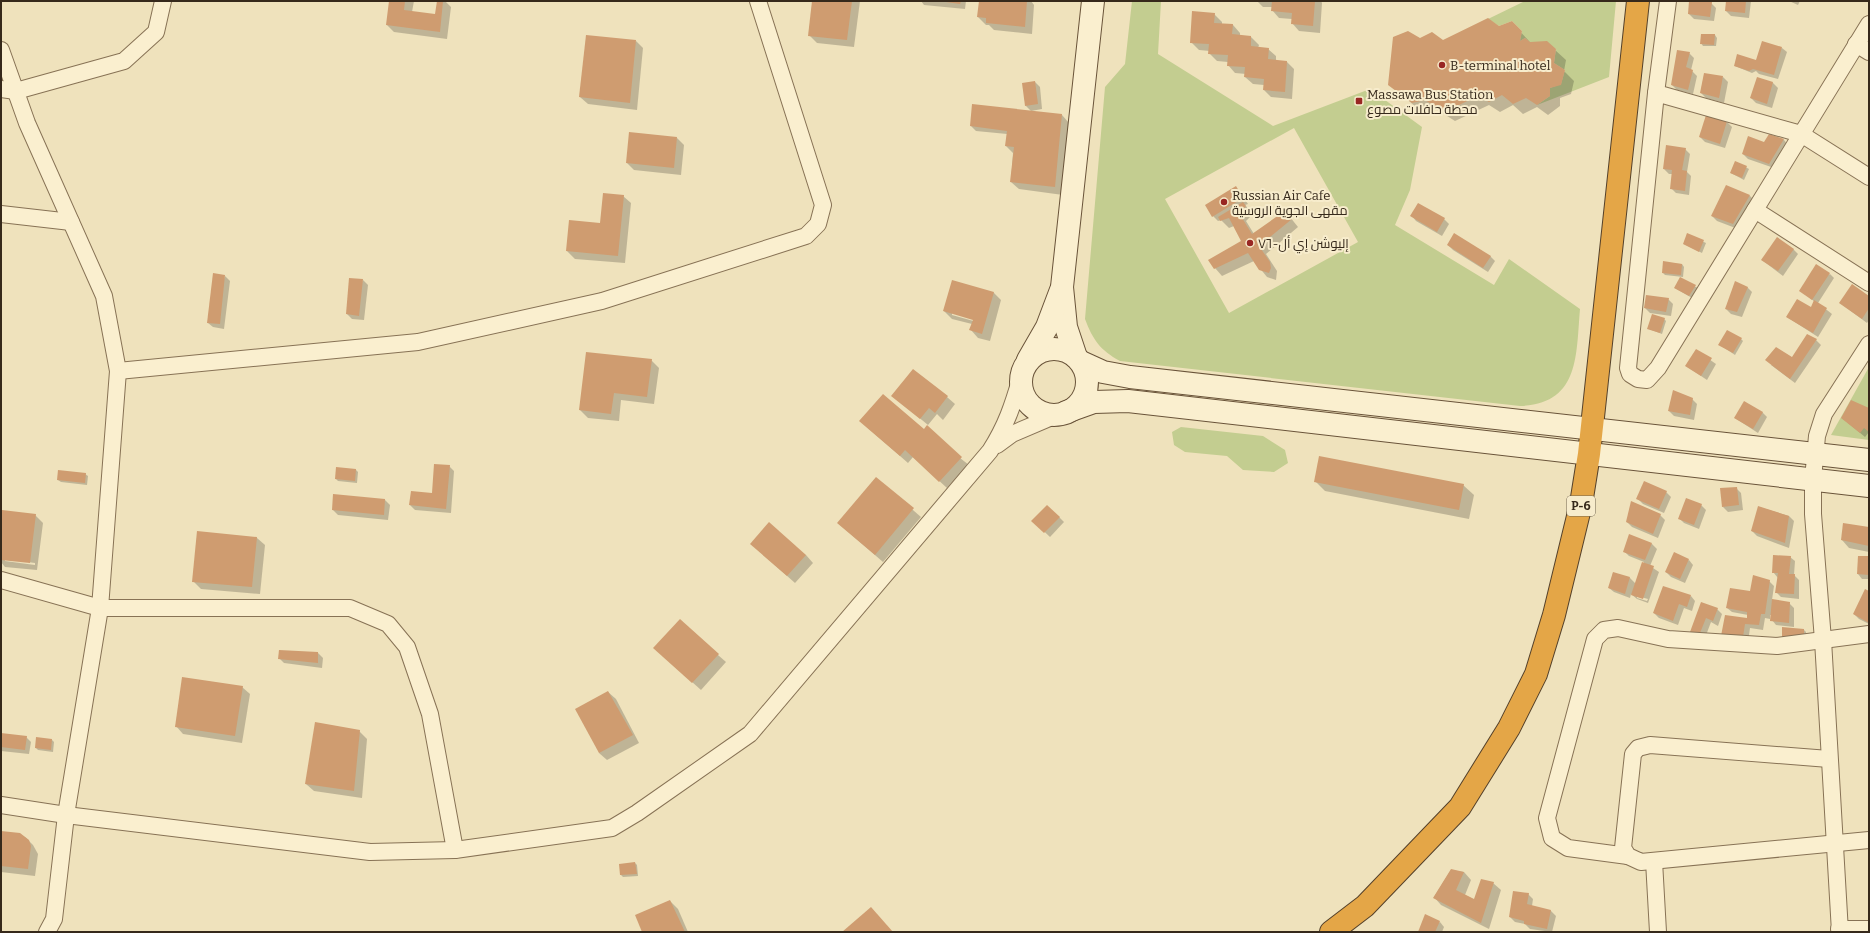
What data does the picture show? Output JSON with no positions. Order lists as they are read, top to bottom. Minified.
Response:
{"streets":{"highway":["P-6"]},"places":{"other":["B-terminal hotel","Russian Air Cafe مقهى الجوية الروسية","إليوشن إي أل-٧٦"],"transit":["Massawa Bus Station محطة حافلات مصوع"]}}
